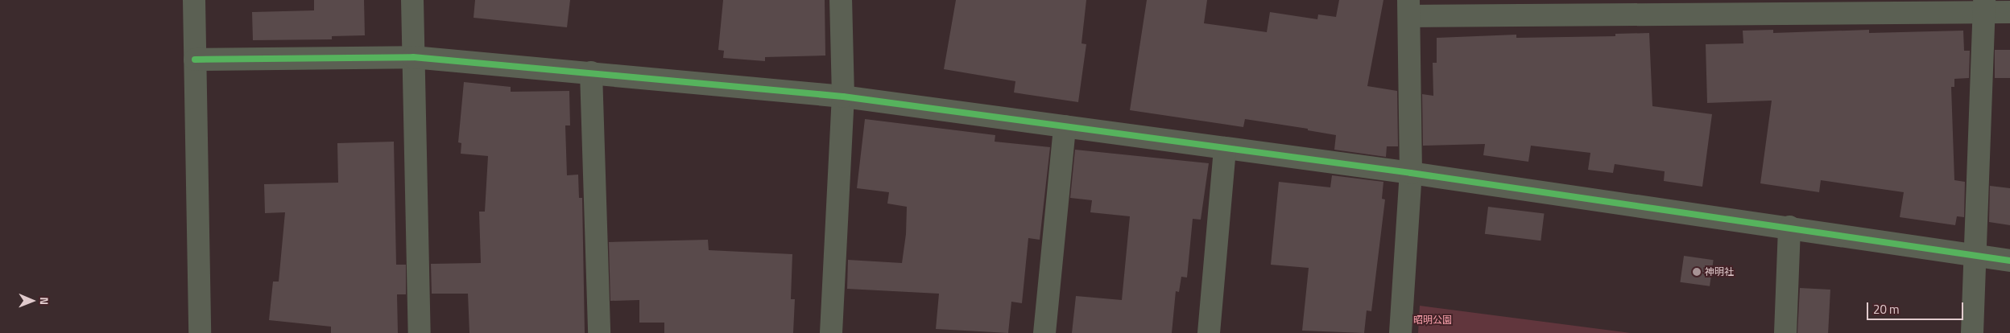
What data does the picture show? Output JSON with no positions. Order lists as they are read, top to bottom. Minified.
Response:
{"parks":["昭明公園"],"places":["神明社"],"scale_bar":"20 m","north":"right"}
